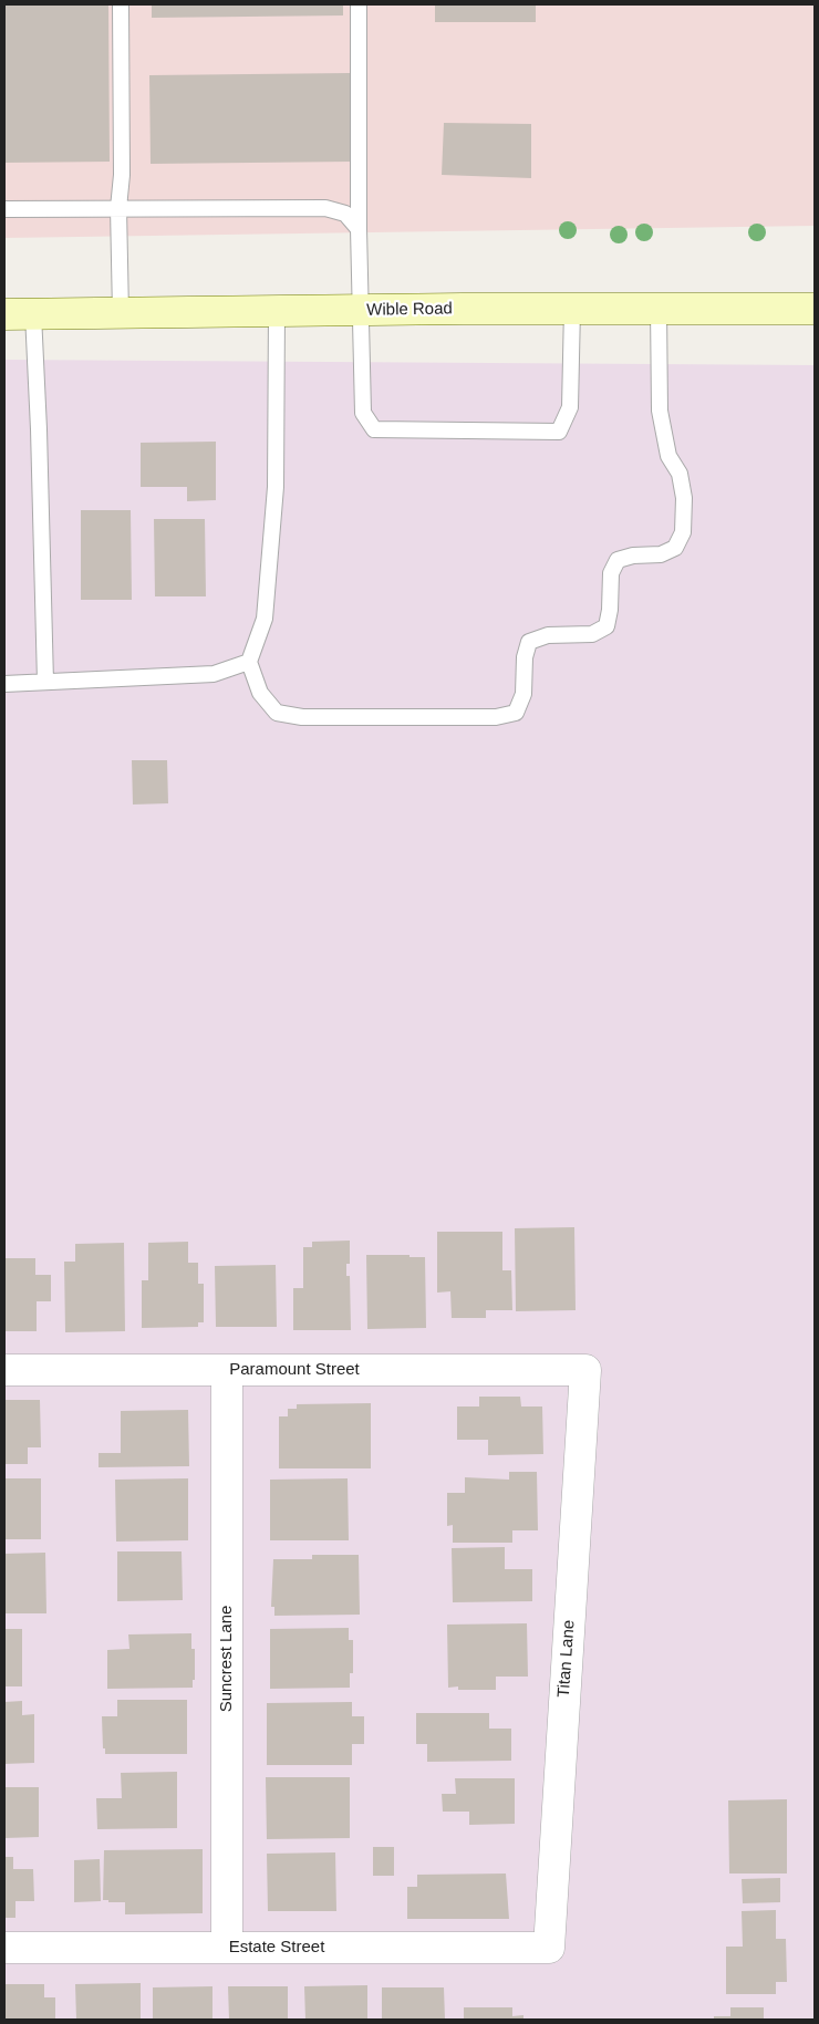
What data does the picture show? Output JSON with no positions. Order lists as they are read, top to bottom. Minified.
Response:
{"streets":{"street":["Wible Road","Paramount Street","Suncrest Lane","Titan Lane","Estate Street"]},"crossings":[["Paramount Street","Suncrest Lane"],["Paramount Street","Titan Lane"],["Suncrest Lane","Estate Street"],["Titan Lane","Estate Street"]]}
